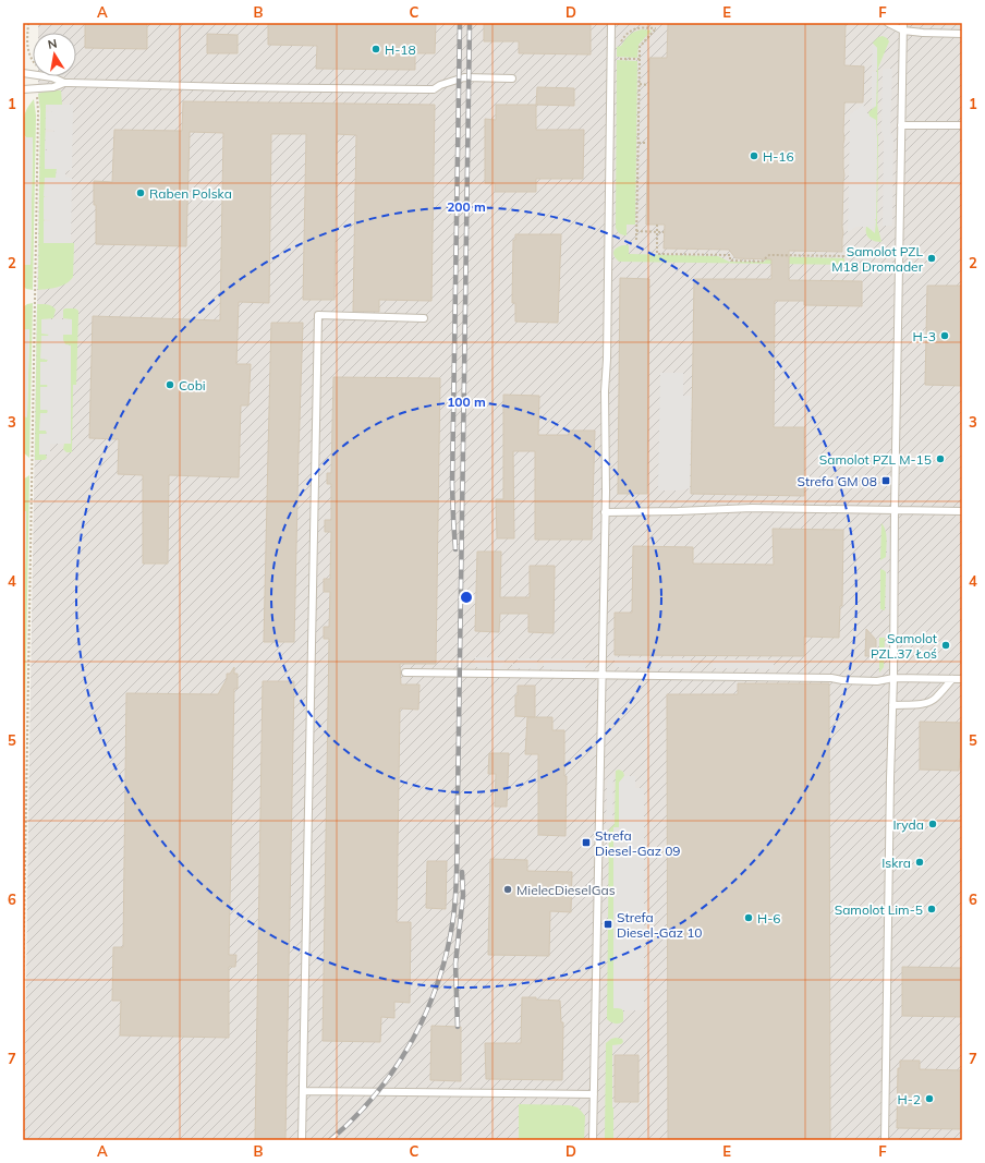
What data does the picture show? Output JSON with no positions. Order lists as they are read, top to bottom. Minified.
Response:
{"places":{"other":["H-18","H-16","Raben Polska","Samolot PZL M18 Dromader","H-3","Cobi","Samolot PZL M-15","Samolot PZL.37 Łoś","Iryda","Iskra","MielecDieselGas","Samolot Lim-5","H-6","H-2"],"transit":["Strefa GM 08","Strefa Diesel-Gaz 09","Strefa Diesel-Gaz 10"]},"north":"top","grid":{"columns":["A","B","C","D","E","F"],"rows":["1","2","3","4","5","6","7"]},"rings":["200 m","100 m"]}
